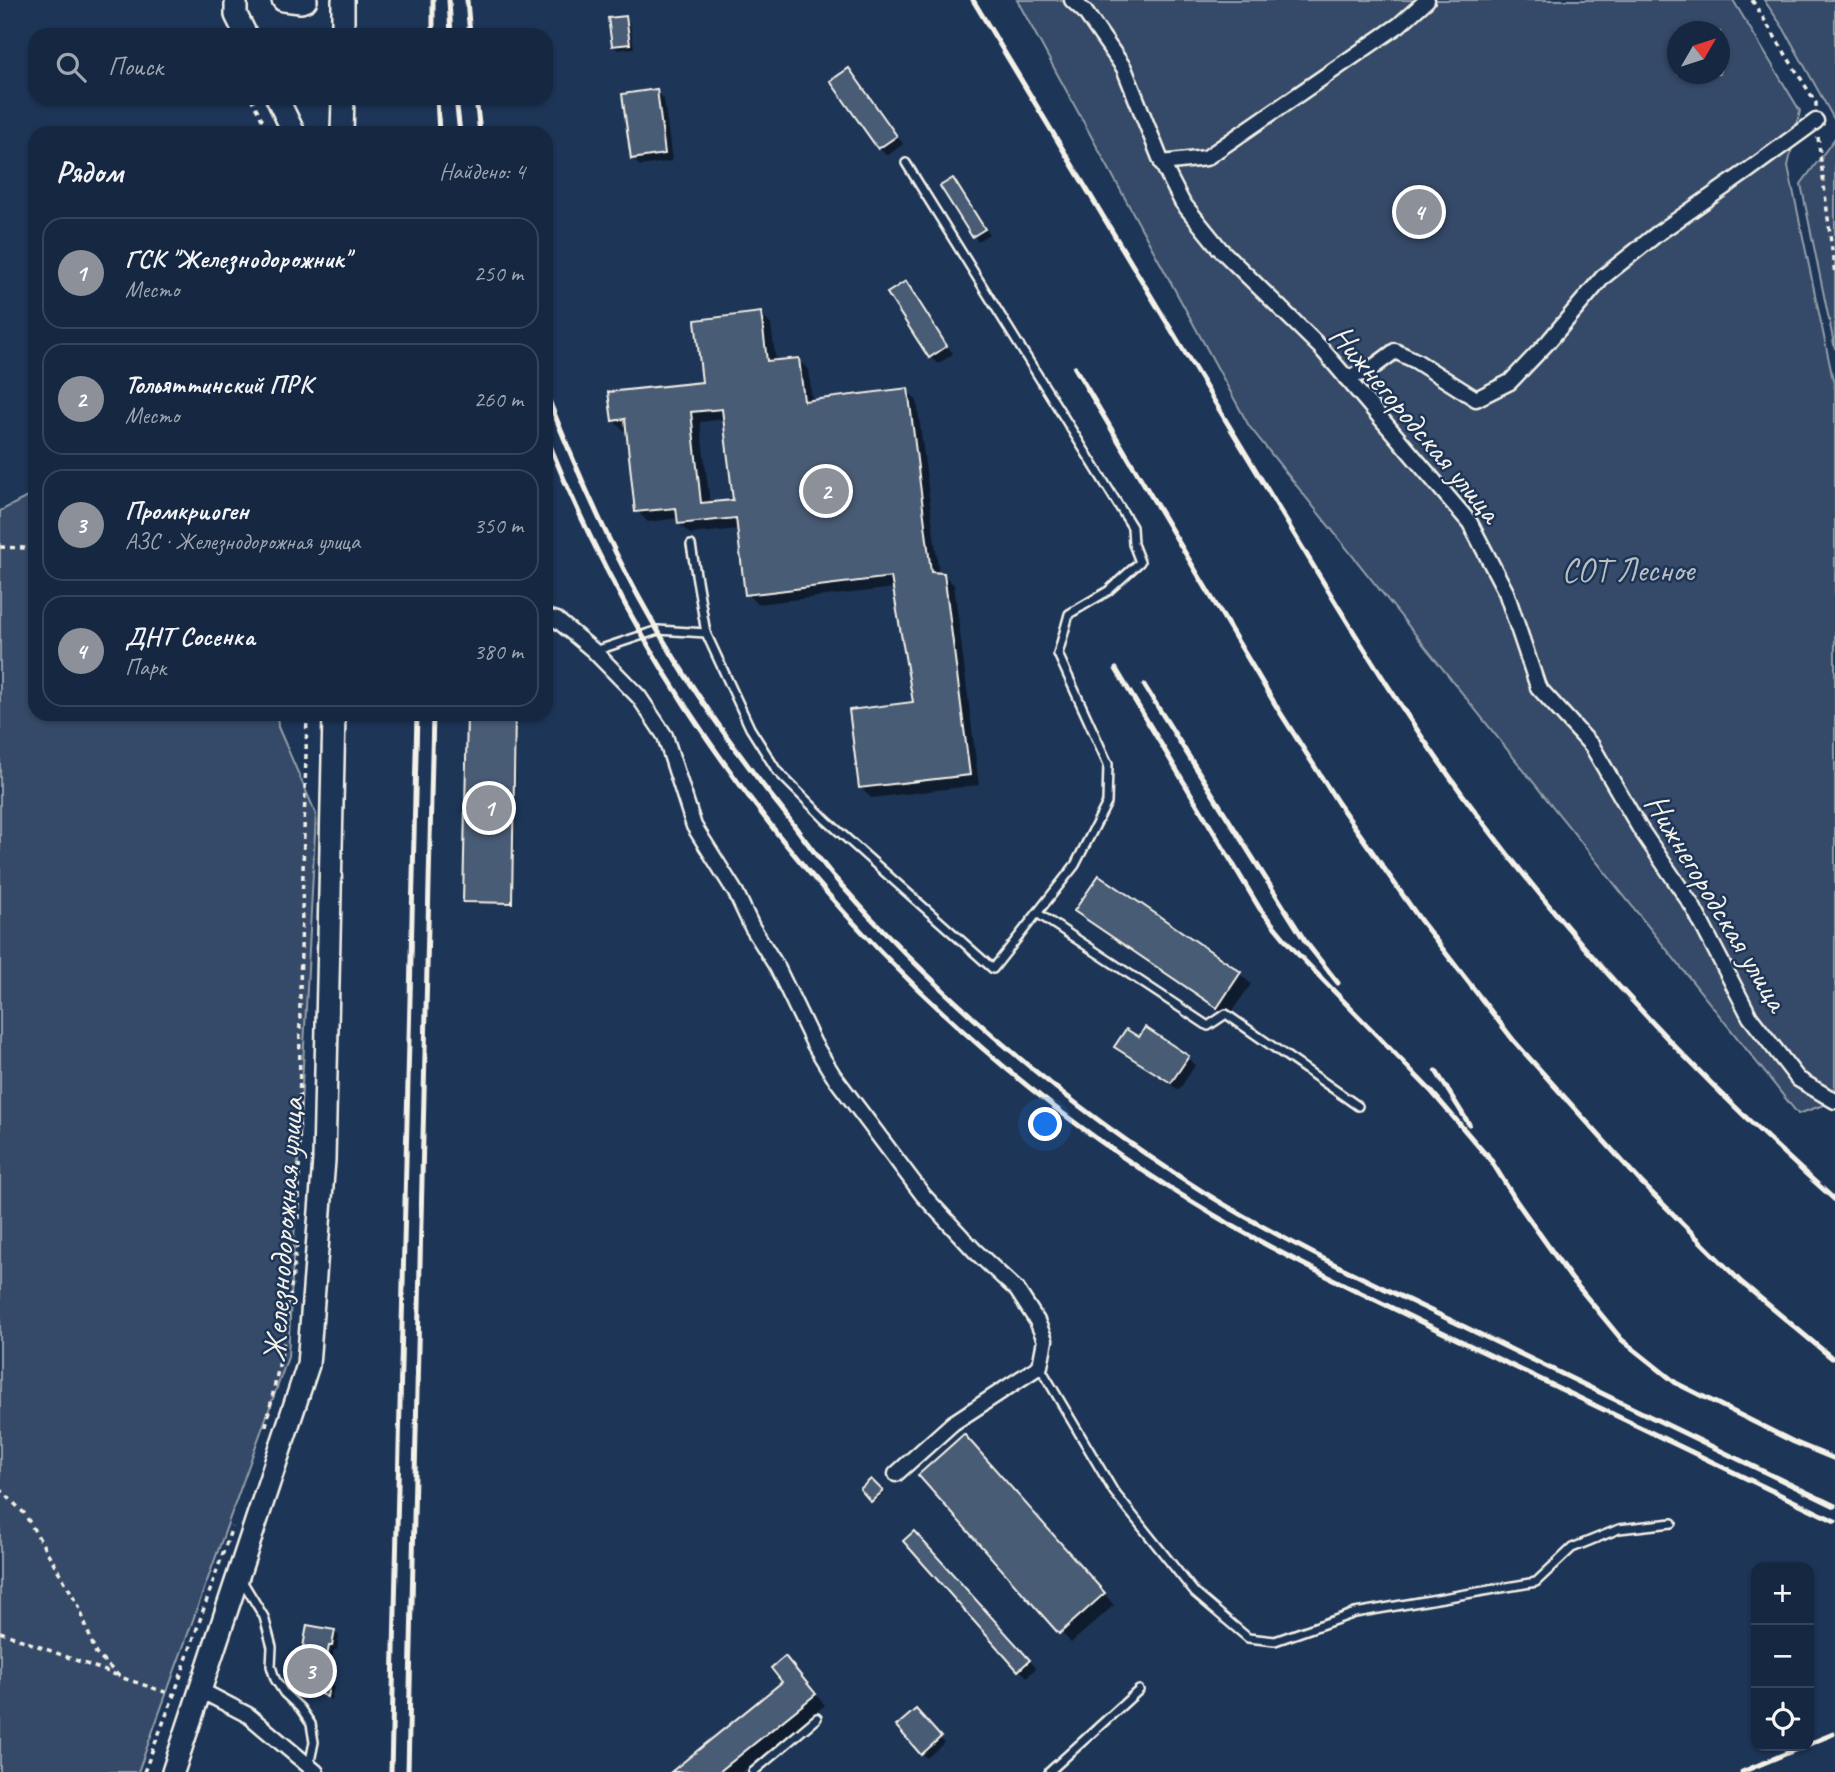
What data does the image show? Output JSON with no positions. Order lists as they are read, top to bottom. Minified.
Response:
{"streets":{"main road":["Железнодорожная улица"],"street":["Нижнегородская улица"]},"parks":["СОТ Лесное"],"north":"top right","page":{"search":"Поиск","heading":["Рядом","Найдено: 4"],"pins":["4","2","1","3"],"list":[{"mark":"1","name":"ГСК \"Железнодорожник\"","note":"Место","value":"250 m"},{"mark":"2","name":"Тольяттинский ПРК","note":"Место","value":"260 m"},{"mark":"3","name":"Промкриоген","note":"АЗС · Железнодорожная улица","value":"350 m"},{"mark":"4","name":"ДНТ Сосенка","note":"Парк","value":"380 m"}],"map_buttons":["+","−"]}}
